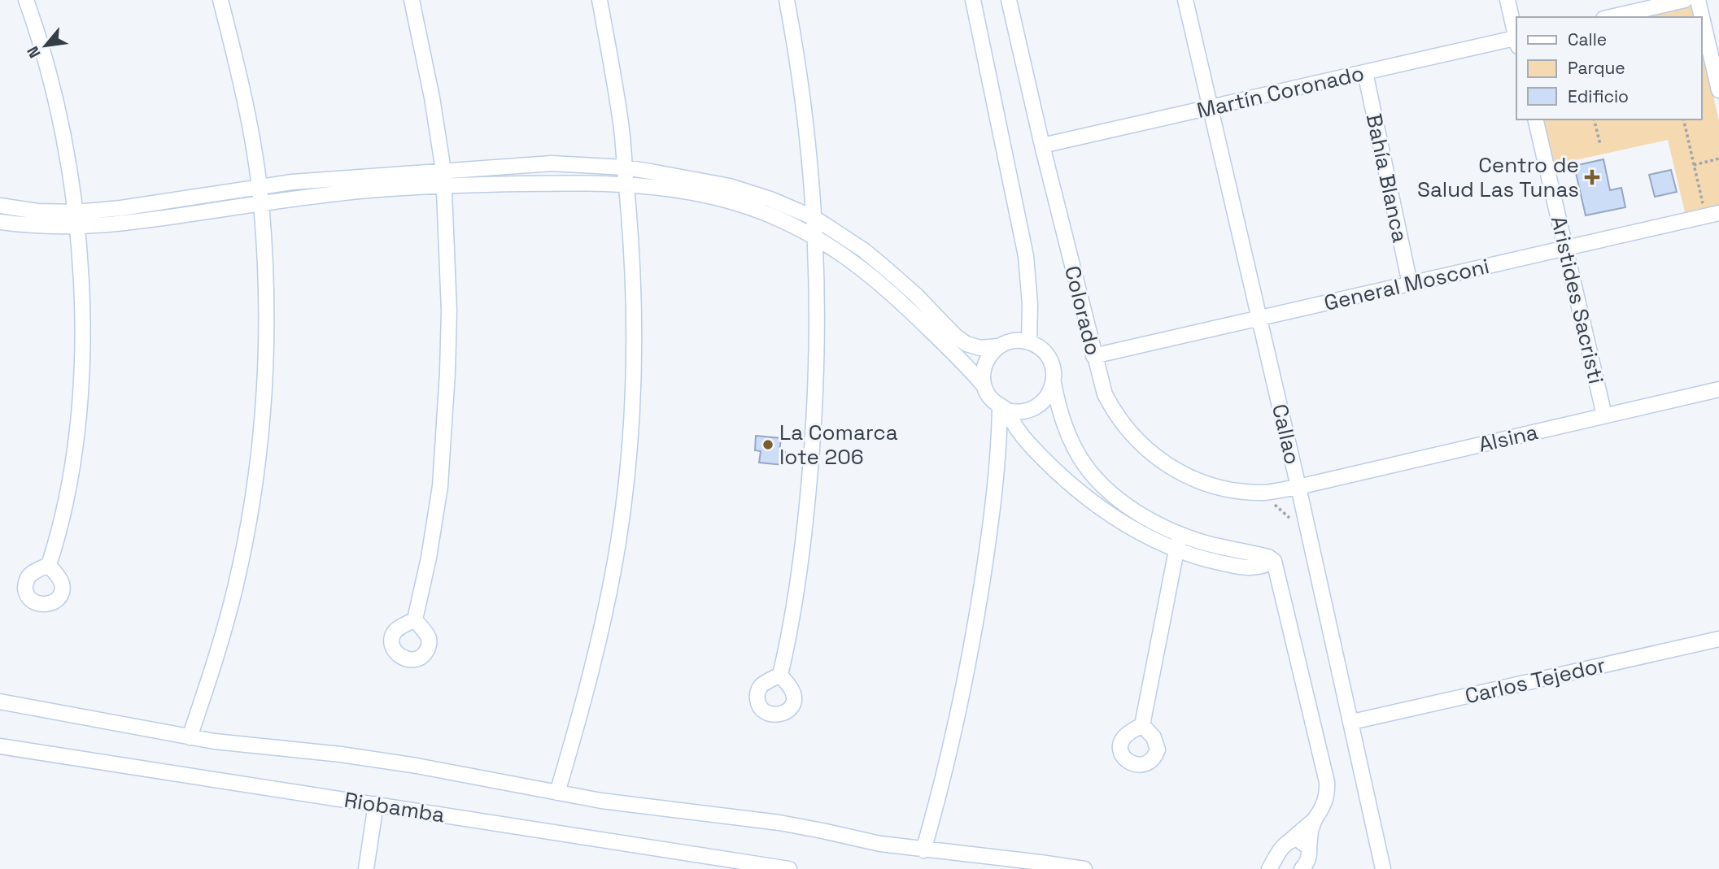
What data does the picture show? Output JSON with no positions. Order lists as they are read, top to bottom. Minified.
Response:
{"streets":{"street":["Martín Coronado","Bahía Blanca","General Mosconi","Aristides Sacristi","Colorado","Callao","Alsina","Carlos Tejedor","Riobamba"]},"crossings":[["Martín Coronado","Bahía Blanca"],["Martín Coronado","Colorado"],["Martín Coronado","Callao"],["Bahía Blanca","General Mosconi"],["General Mosconi","Aristides Sacristi"],["General Mosconi","Colorado"],["General Mosconi","Callao"],["Aristides Sacristi","Alsina"],["Colorado","Callao"],["Colorado","Alsina"],["Callao","Alsina"],["Callao","Carlos Tejedor"]],"places":{"health":["Centro de Salud Las Tunas"],"other":["La Comarca lote 206"]},"legend":["Calle","Parque","Edificio"],"north":"bottom left"}
